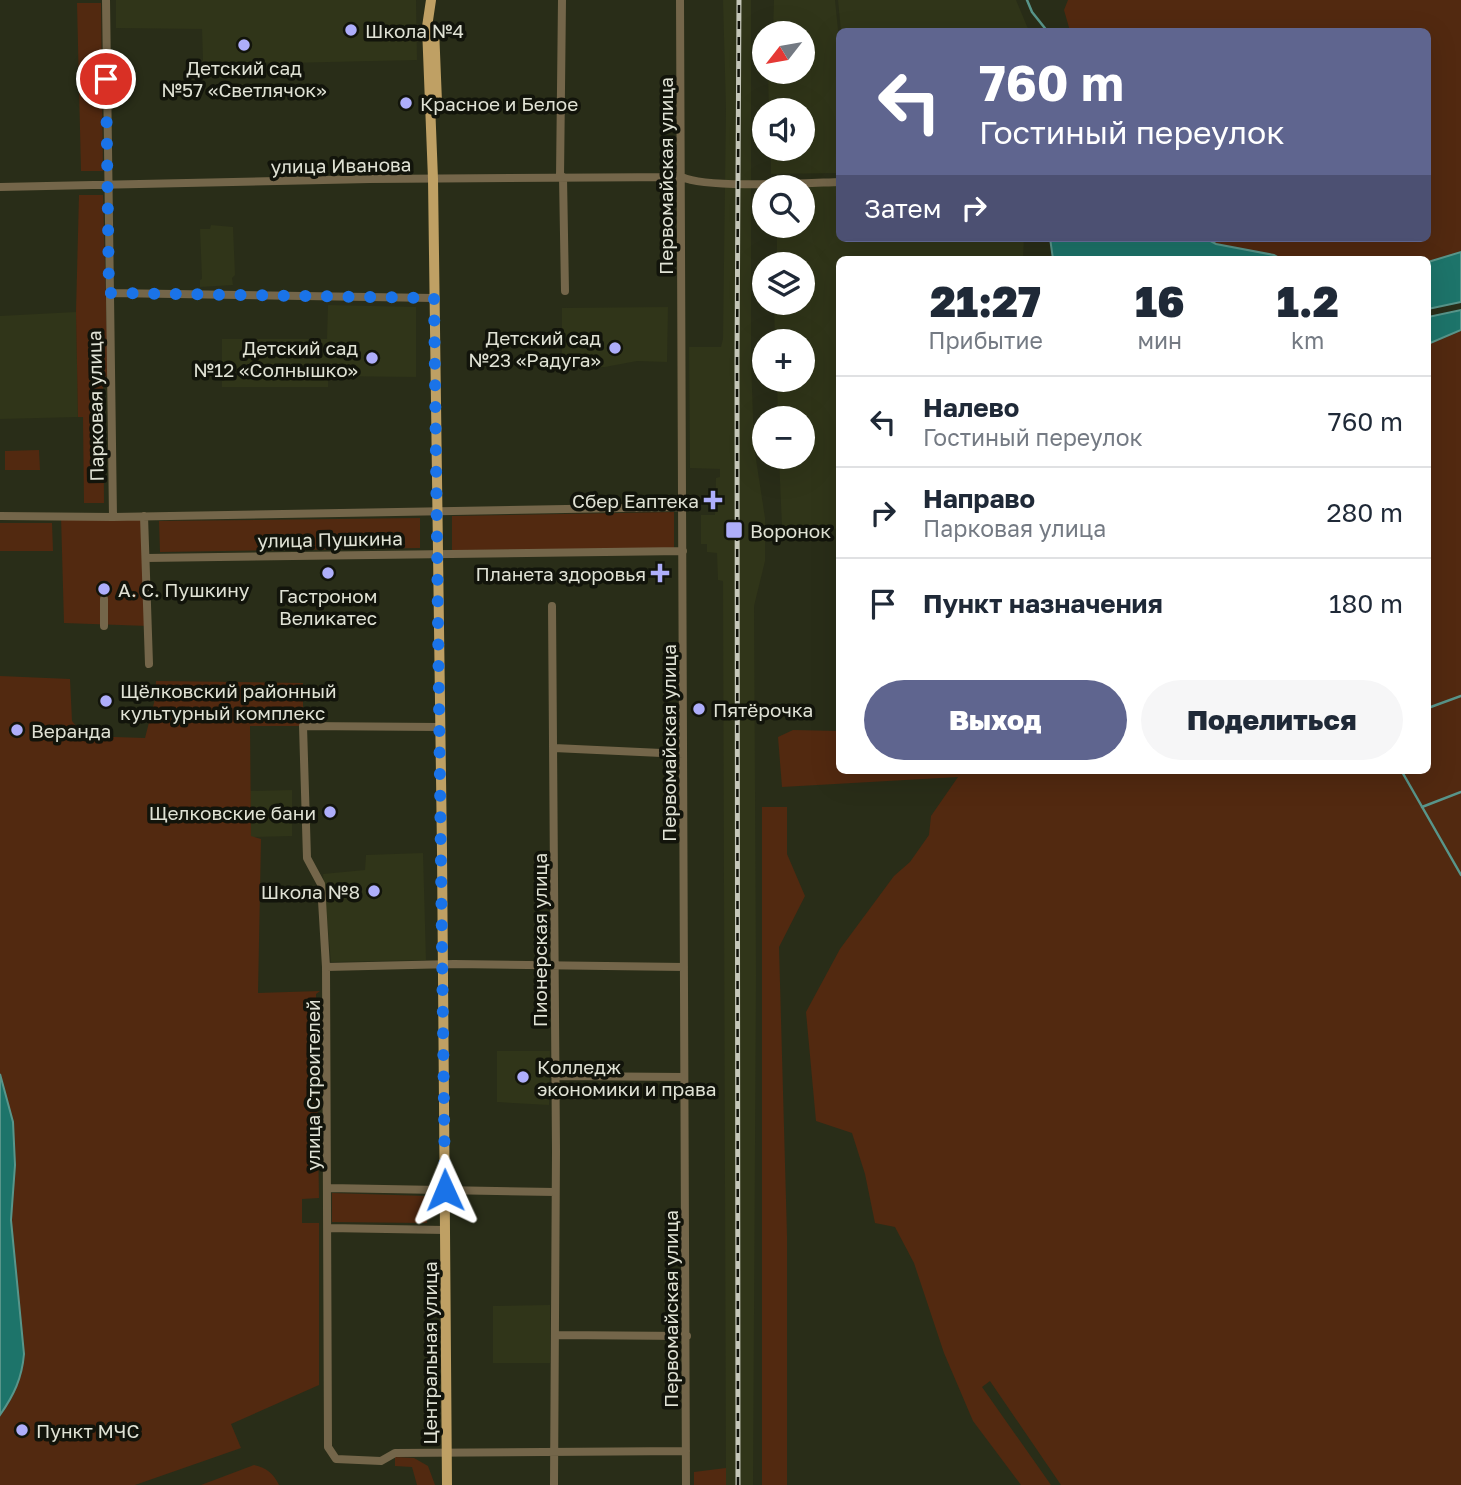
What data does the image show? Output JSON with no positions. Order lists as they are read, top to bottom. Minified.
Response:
{"streets":{"main road":["Центральная улица"],"street":["улица Иванова","Первомайская улица","Парковая улица","улица Пушкина","Пионерская улица","улица Строителей"]},"crossings":[["улица Иванова","Первомайская улица"],["улица Иванова","Парковая улица"],["улица Иванова","Центральная улица"],["Первомайская улица","улица Пушкина"],["улица Пушкина","Центральная улица"],["улица Строителей","Центральная улица"]],"places":{"other":["Школа №4","Детский сад №57 «Светлячок»","Красное и Белое","Детский сад №23 «Радуга»","Детский сад №12 «Солнышко»","Гастроном Великатес","А. С. Пушкину","Щёлковский районный культурный комплекс","Пятёрочка","Веранда","Щелковские бани","Школа №8","Колледж экономики и права","Пункт МЧС"],"health":["Сбер Еаптека","Планета здоровья"],"transit":["Воронок"]},"north":"bottom left","page":{"map_buttons":["+","−"],"turn":["760 m","Гостиный переулок"],"then":"Затем","eta":["21:27","Прибытие","16","мин","1.2","km"],"list":[{"name":"Налево","note":"Гостиный переулок","value":"760 m"},{"name":"Направо","note":"Парковая улица","value":"280 m"},{"name":"Пункт назначения","value":"180 m"}],"buttons":["Выход","Поделиться"]}}
